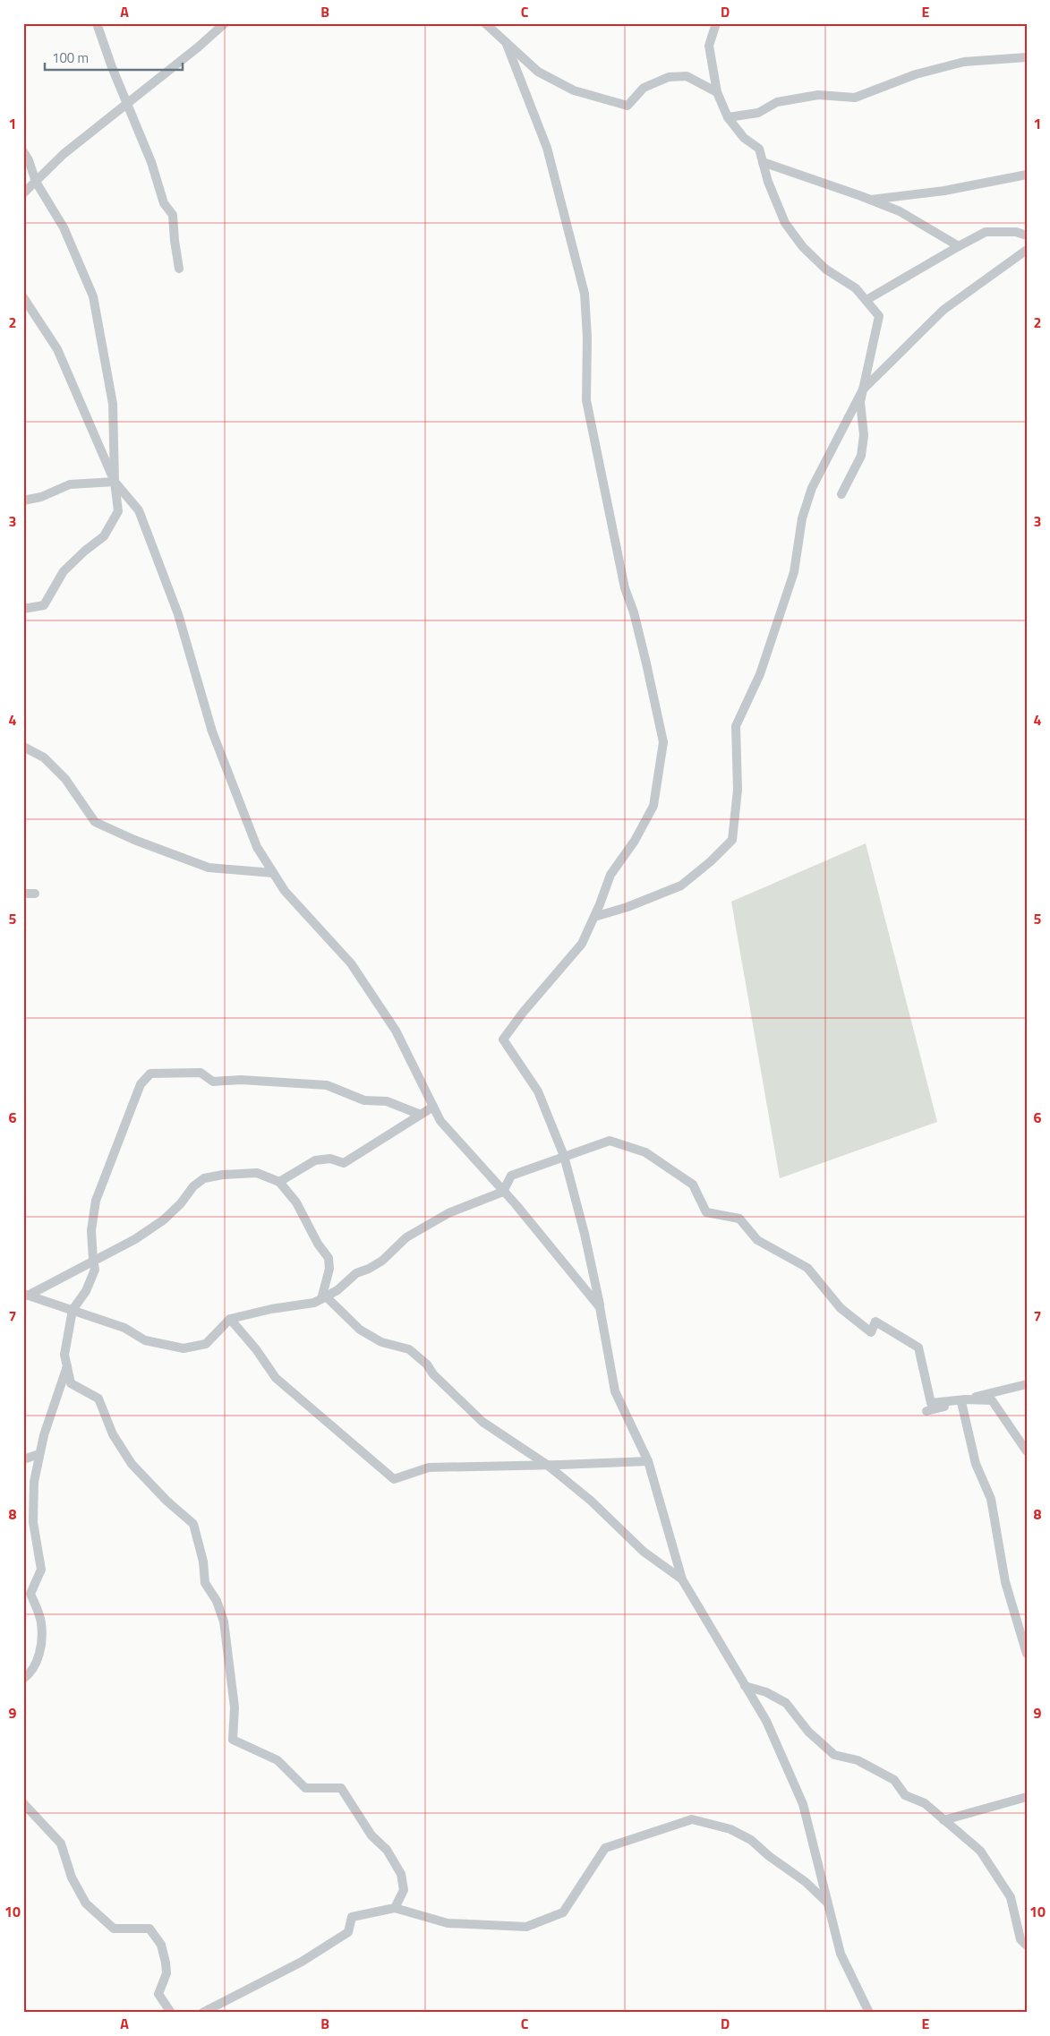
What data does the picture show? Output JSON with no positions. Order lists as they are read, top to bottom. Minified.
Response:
{"scale_bar":"100 m","grid":{"columns":["A","B","C","D","E"],"rows":["1","2","3","4","5","6","7","8","9","10"]}}
